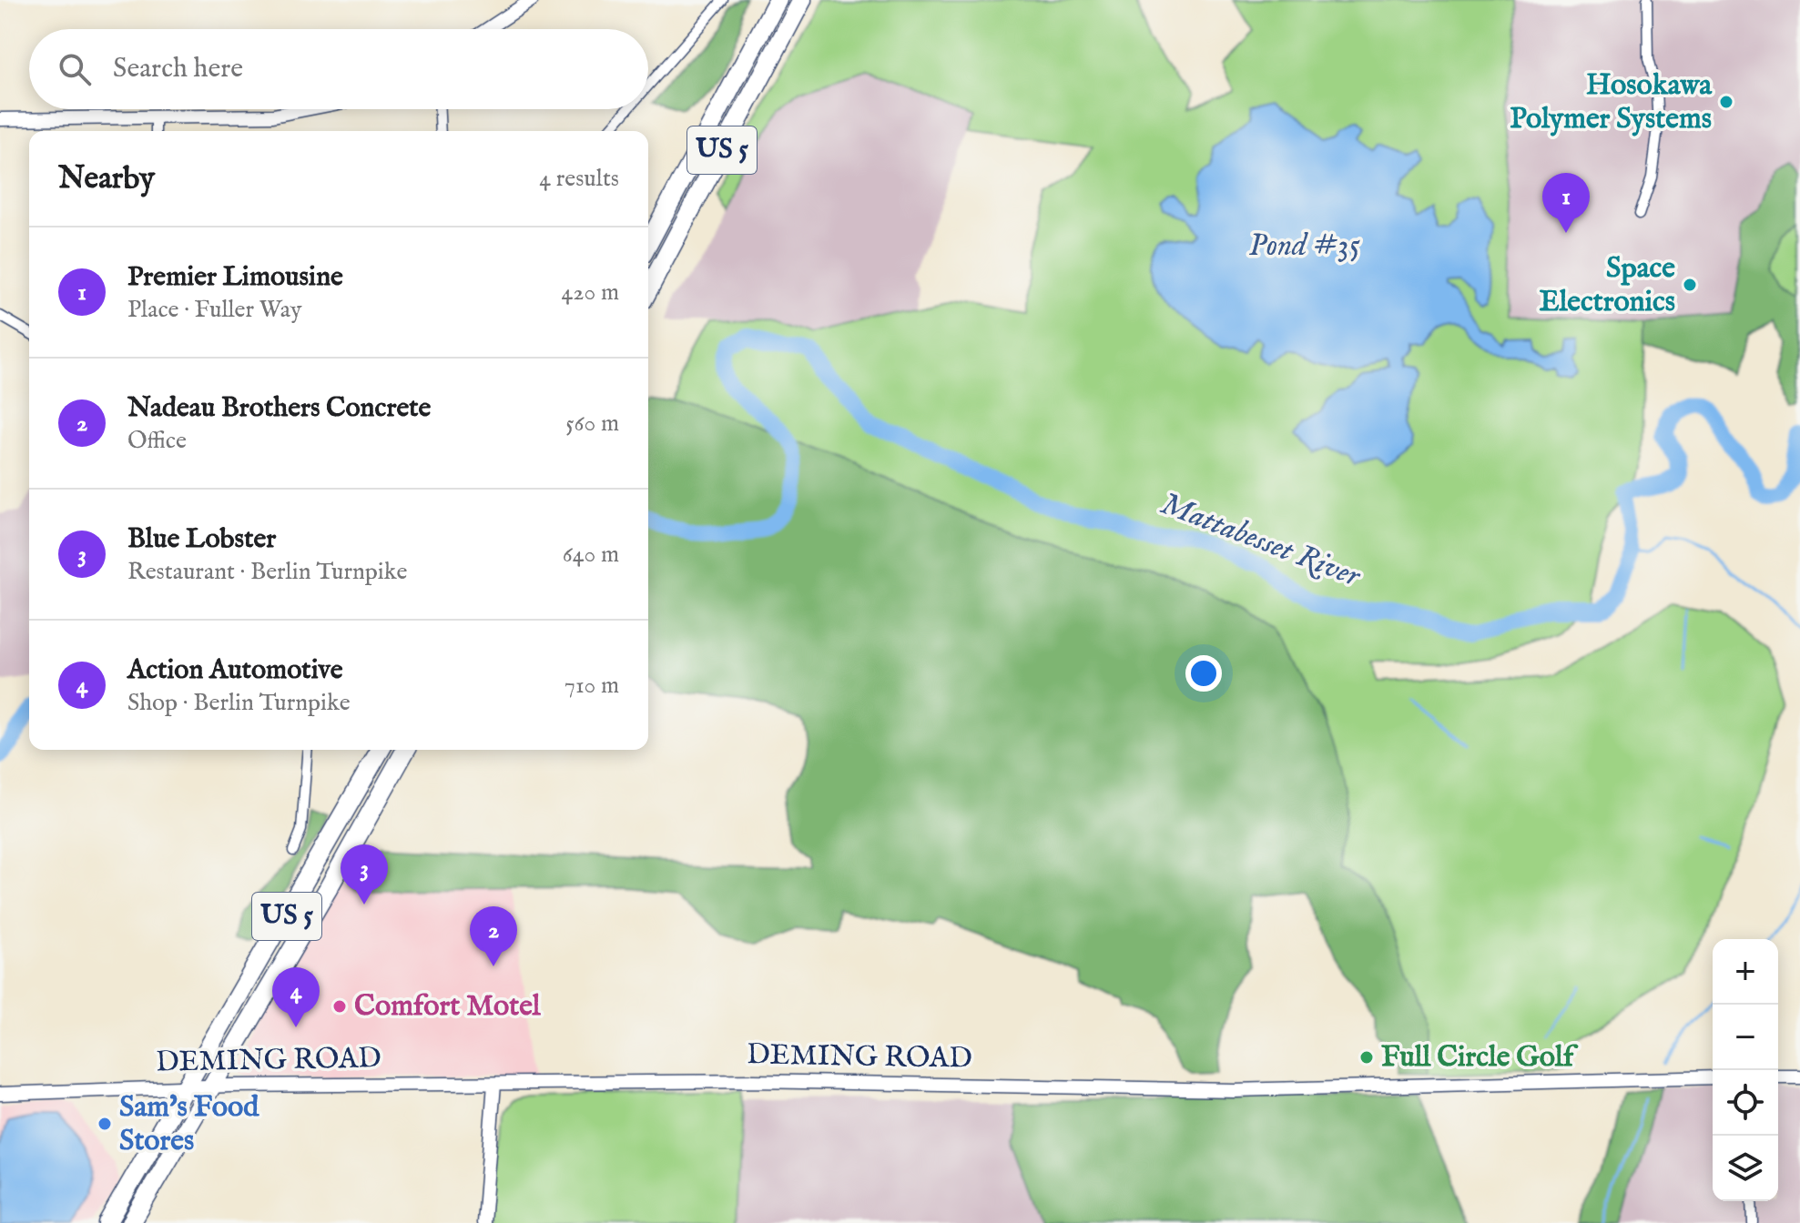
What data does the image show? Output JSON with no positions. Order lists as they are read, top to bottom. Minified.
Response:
{"streets":{"highway":["US 5"],"street":["DEMING ROAD"]},"crossings":[["US 5","DEMING ROAD"]],"water":["Pond #35","Mattabesset River"],"places":["Hosokawa Polymer Systems","Space Electronics","Comfort Motel","Full Circle Golf","Sam's Food Stores"],"page":{"search":"Search here","heading":["Nearby","4 results"],"pins":["1","3","2","4"],"list":[{"mark":"1","name":"Premier Limousine","note":"Place · Fuller Way","value":"420 m"},{"mark":"2","name":"Nadeau Brothers Concrete","note":"Office","value":"560 m"},{"mark":"3","name":"Blue Lobster","note":"Restaurant · Berlin Turnpike","value":"640 m"},{"mark":"4","name":"Action Automotive","note":"Shop · Berlin Turnpike","value":"710 m"}],"map_buttons":["+","−"]}}
